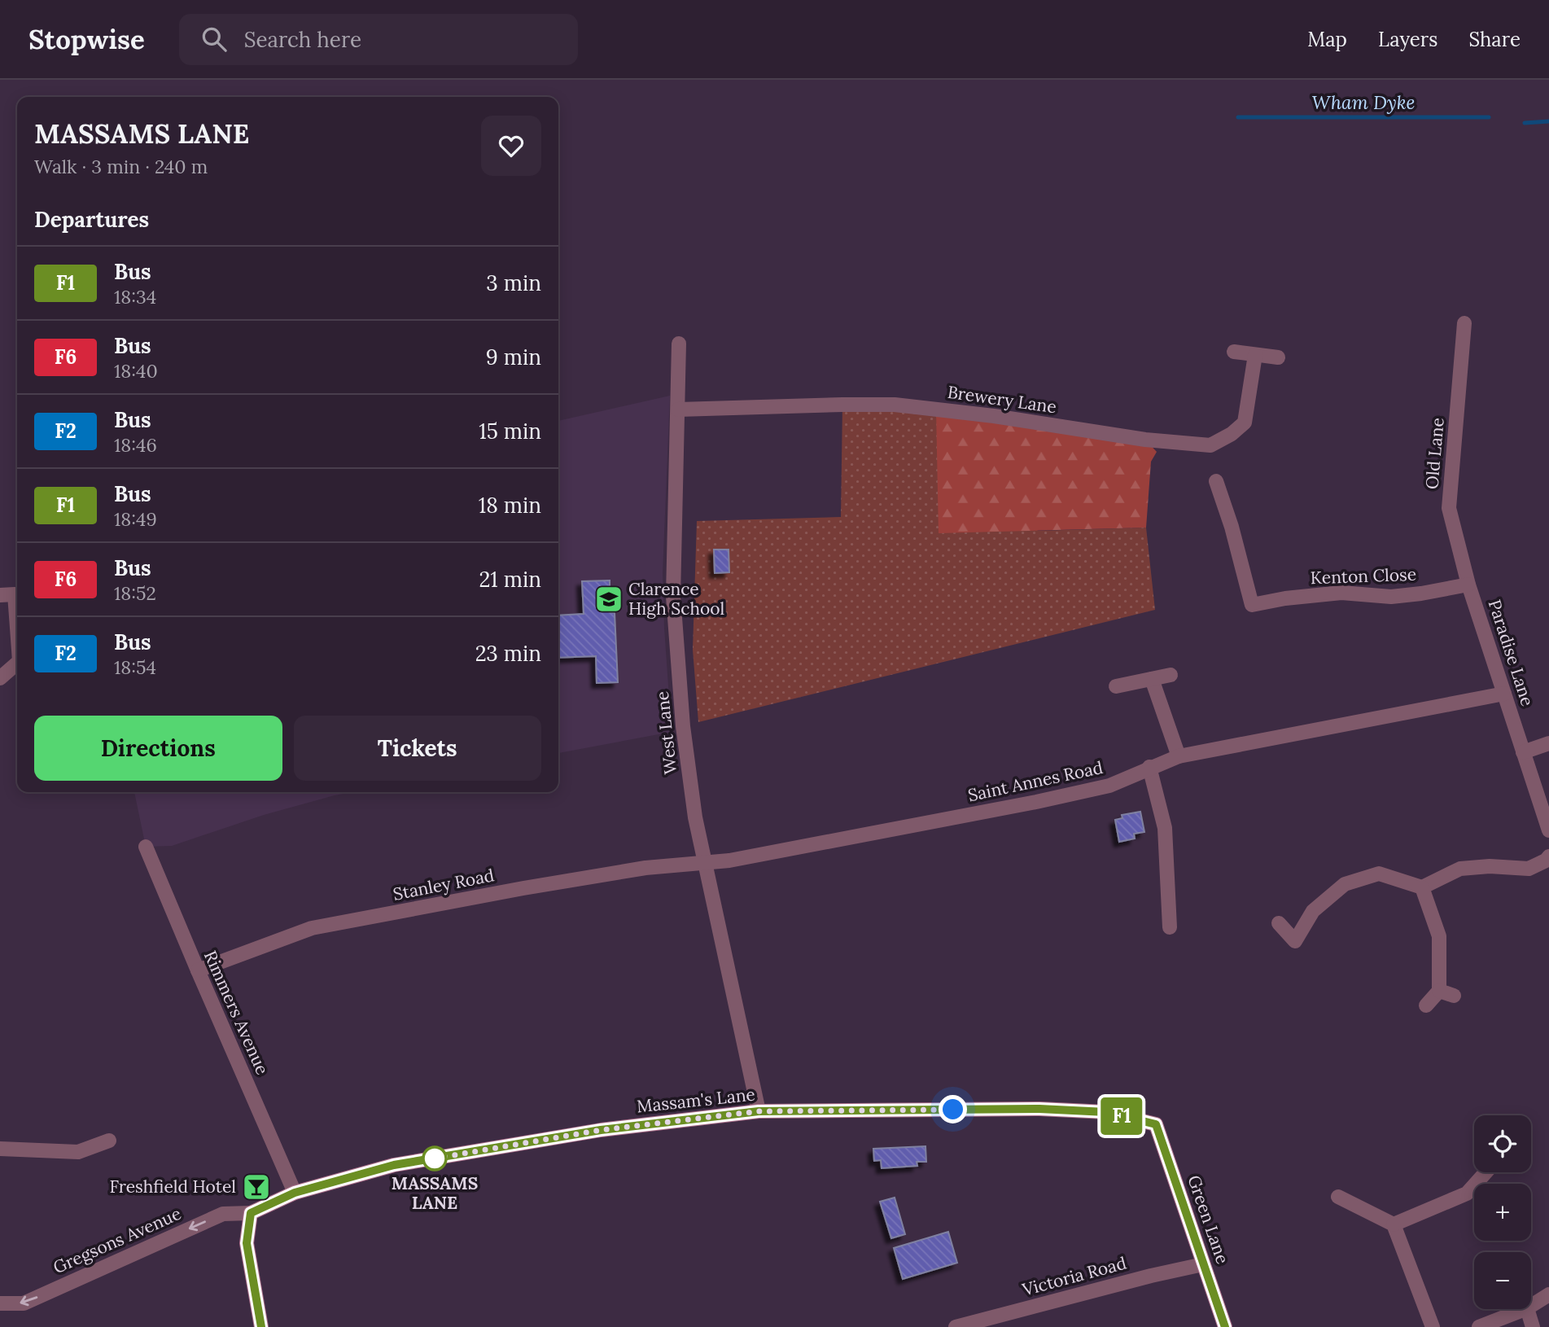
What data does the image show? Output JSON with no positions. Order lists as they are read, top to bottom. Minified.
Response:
{"streets":{"street":["Brewery Lane","Old Lane","Kenton Close","Paradise Lane","West Lane","Saint Annes Road","Stanley Road","Rimmers Avenue","Massam's Lane","Green Lane","Gregsons Avenue","Victoria Road"]},"crossings":[["Brewery Lane","West Lane"],["Old Lane","Kenton Close"],["Old Lane","Paradise Lane"],["Kenton Close","Paradise Lane"],["Paradise Lane","Saint Annes Road"],["West Lane","Saint Annes Road"],["West Lane","Stanley Road"],["West Lane","Massam's Lane"],["Saint Annes Road","Stanley Road"],["Stanley Road","Rimmers Avenue"],["Rimmers Avenue","Massam's Lane"],["Massam's Lane","Green Lane"],["Massam's Lane","Gregsons Avenue"],["Green Lane","Victoria Road"]],"one_way":["Gregsons Avenue"],"water":["Wham Dyke"],"places":{"school or university":["Clarence High School"],"other":["MASSAMS LANE"],"bar":["Freshfield Hotel"]},"lines":["bus line F1"],"page":{"header":"Stopwise","search":"Search here","nav":["Map","Layers","Share"],"on_map":"F1","heading":[["MASSAMS LANE","Walk · 3 min · 240 m"],"Departures"],"list":[{"mark":"F1","name":"Bus","note":"18:34","value":"3 min"},{"mark":"F6","name":"Bus","note":"18:40","value":"9 min"},{"mark":"F2","name":"Bus","note":"18:46","value":"15 min"},{"mark":"F1","name":"Bus","note":"18:49","value":"18 min"},{"mark":"F6","name":"Bus","note":"18:52","value":"21 min"},{"mark":"F2","name":"Bus","note":"18:54","value":"23 min"}],"buttons":["Directions","Tickets"],"map_buttons":["+","−"]}}
